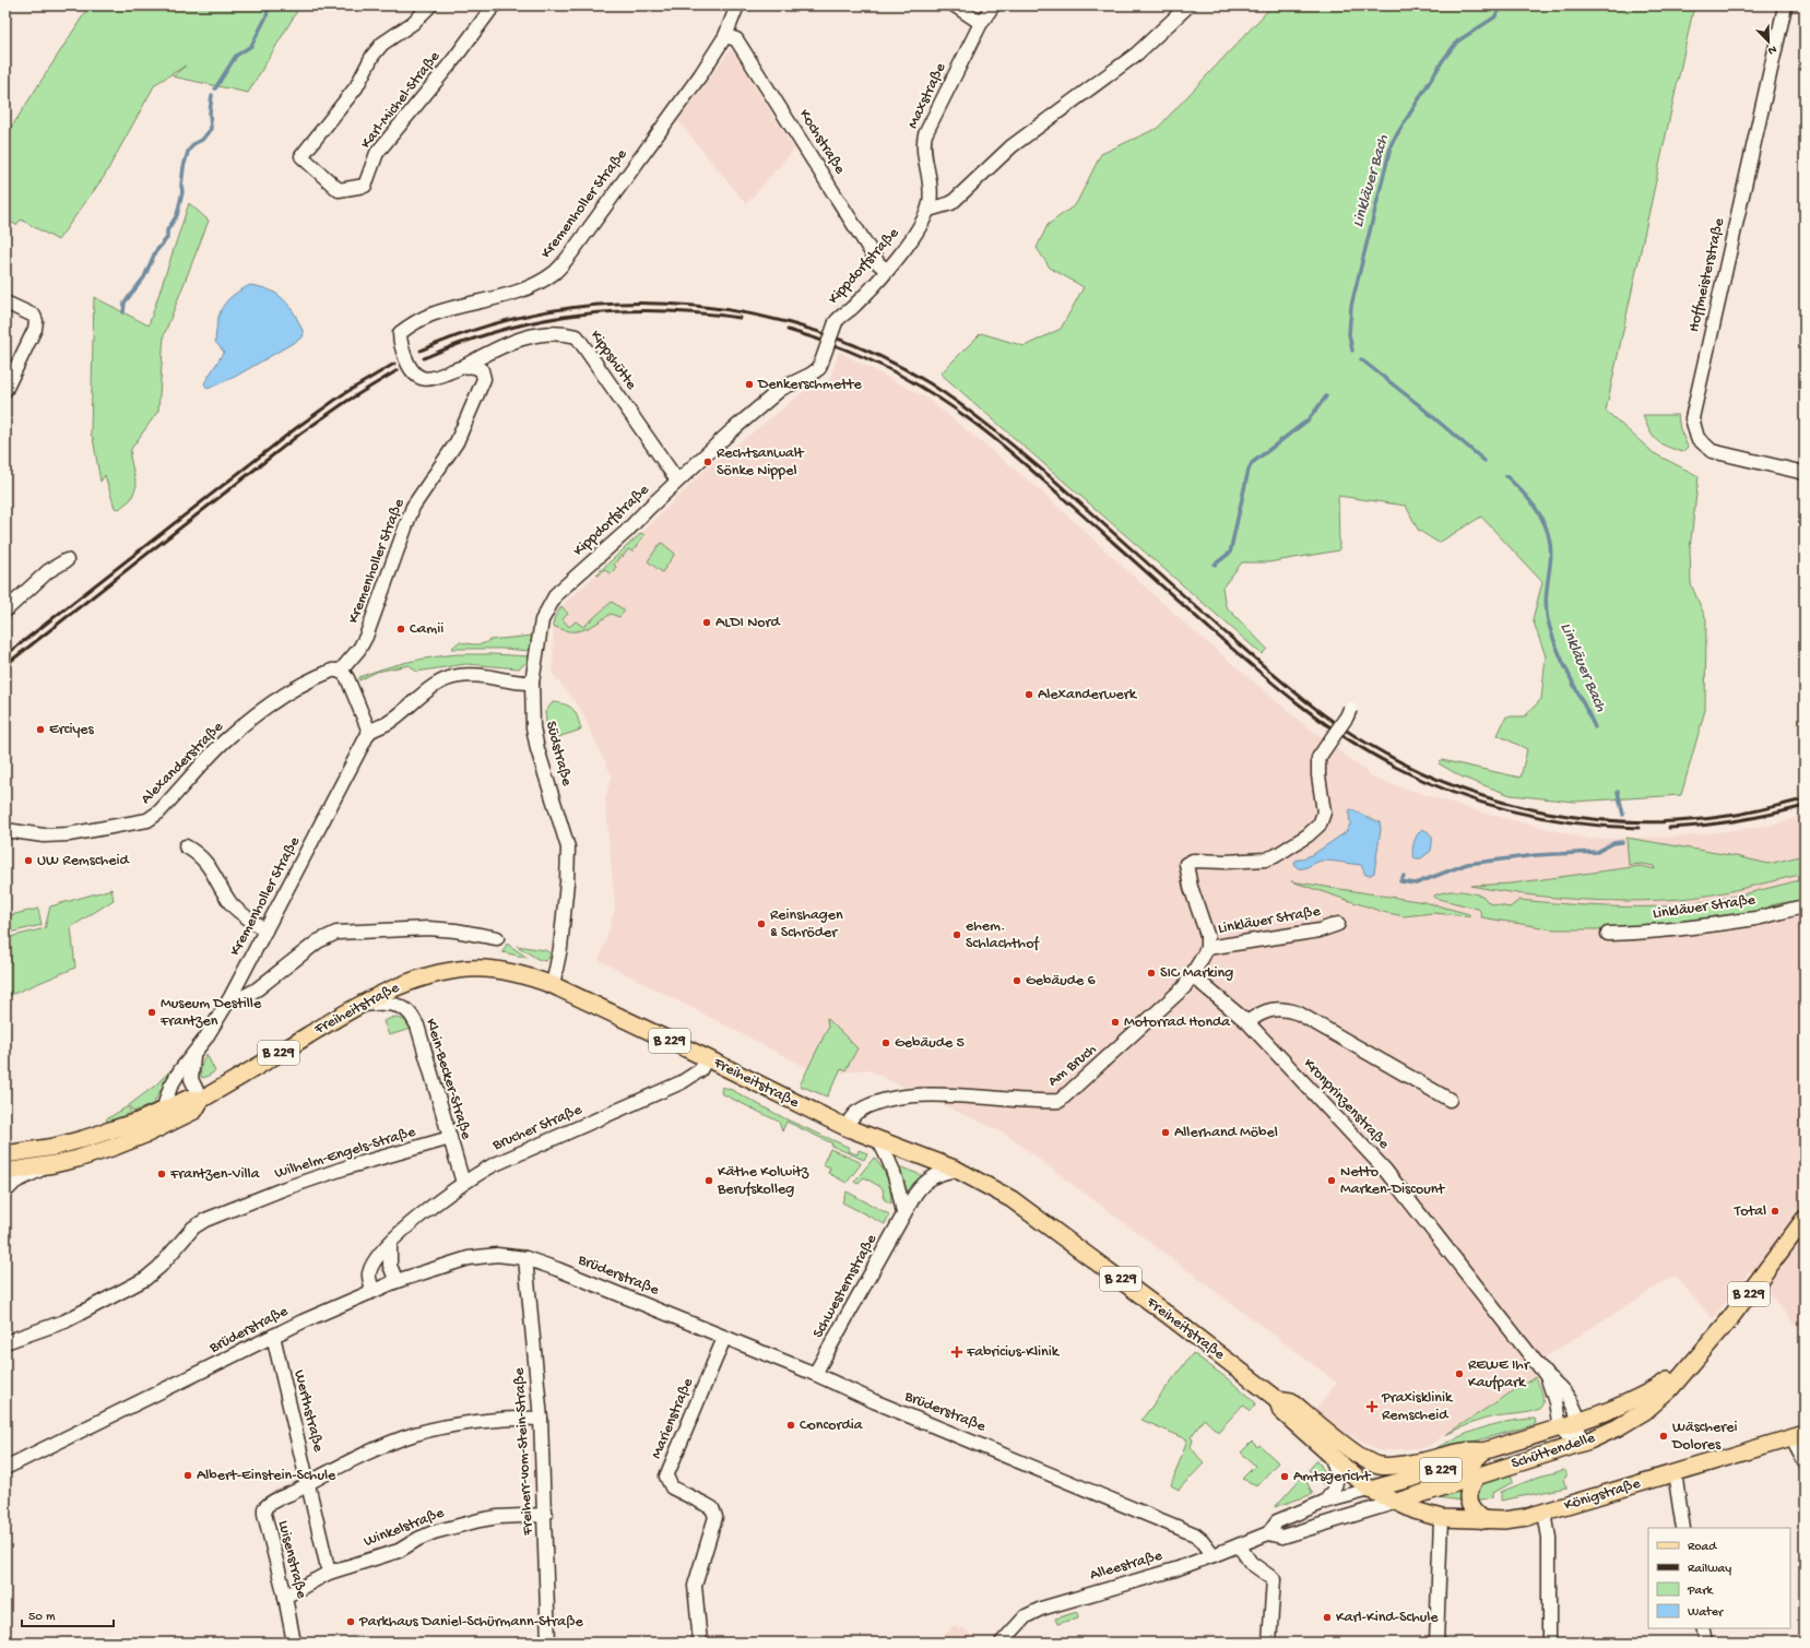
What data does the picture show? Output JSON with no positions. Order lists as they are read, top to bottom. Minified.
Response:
{"streets":{"main road":["Freiheitstraße","B 229","Schüttendelle","Königstraße"],"street":["Maxstraße","Karl-Michel-Straße","Kochstraße","Kremenholler Straße","Kippdorfstraße","Hoffmeisterstraße","Kippshütte","Südstraße","Alexanderstraße","Linkläuer Straße","Am Bruch","Klein-Becker-Straße","Kronprinzenstraße","Brucher Straße","Wilhelm-Engels-Straße","Brüderstraße","Schwesternstraße","Werthstraße","Marienstraße","Freiherr-vom-Stein-Straße","Winkelstraße","Luisenstraße","Alleestraße"]},"crossings":[["Maxstraße","Kippdorfstraße"],["Kochstraße","Kremenholler Straße"],["Kochstraße","Kippdorfstraße"],["Kremenholler Straße","Kippshütte"],["Kremenholler Straße","Alexanderstraße"],["Kippdorfstraße","Kippshütte"],["Kippdorfstraße","Südstraße"],["Südstraße","Freiheitstraße"],["Linkläuer Straße","Am Bruch"],["Freiheitstraße","B 229"],["Freiheitstraße","Am Bruch"],["Freiheitstraße","Klein-Becker-Straße"],["Freiheitstraße","Brucher Straße"],["Freiheitstraße","Schwesternstraße"],["Freiheitstraße","Schüttendelle"],["Freiheitstraße","Alleestraße"],["B 229","Schüttendelle"],["B 229","Königstraße"],["B 229","Alleestraße"],["Am Bruch","Kronprinzenstraße"],["Klein-Becker-Straße","Brucher Straße"],["Klein-Becker-Straße","Wilhelm-Engels-Straße"],["Kronprinzenstraße","Schüttendelle"],["Brucher Straße","Brüderstraße"],["Brüderstraße","Schwesternstraße"],["Brüderstraße","Werthstraße"],["Brüderstraße","Marienstraße"],["Brüderstraße","Freiherr-vom-Stein-Straße"],["Brüderstraße","Alleestraße"],["Werthstraße","Winkelstraße"],["Werthstraße","Luisenstraße"],["Freiherr-vom-Stein-Straße","Winkelstraße"],["Schüttendelle","Königstraße"],["Schüttendelle","Alleestraße"],["Königstraße","Alleestraße"]],"water":["Linkläuer Bach"],"places":{"other":["Denkerschmette","Rechtsanwalt Sönke Nippel","ALDI Nord","Camii","Alexanderwerk","Erciyes","UW Remscheid","Reinshagen & Schröder","ehem. Schlachthof","SIC Marking","Gebäude 6","Museum Destille Frantzen","Motorrad Honda","Gebäude 5","Allerhand Möbel","Frantzen-Villa","Käthe Kolwitz Berufskolleg","Netto Marken-Discount","Total","REWE Ihr Kaufpark","Concordia","Wäscherei Dolores","Albert-Einstein-Schule","Amtsgericht","Karl-Kind-Schule","Parkhaus Daniel-Schürmann-Straße"],"health":["Fabricius-Klinik","Praxisklinik Remscheid"]},"legend":["Road","Railway","Park","Water"],"scale_bar":"50 m","north":"bottom right"}
